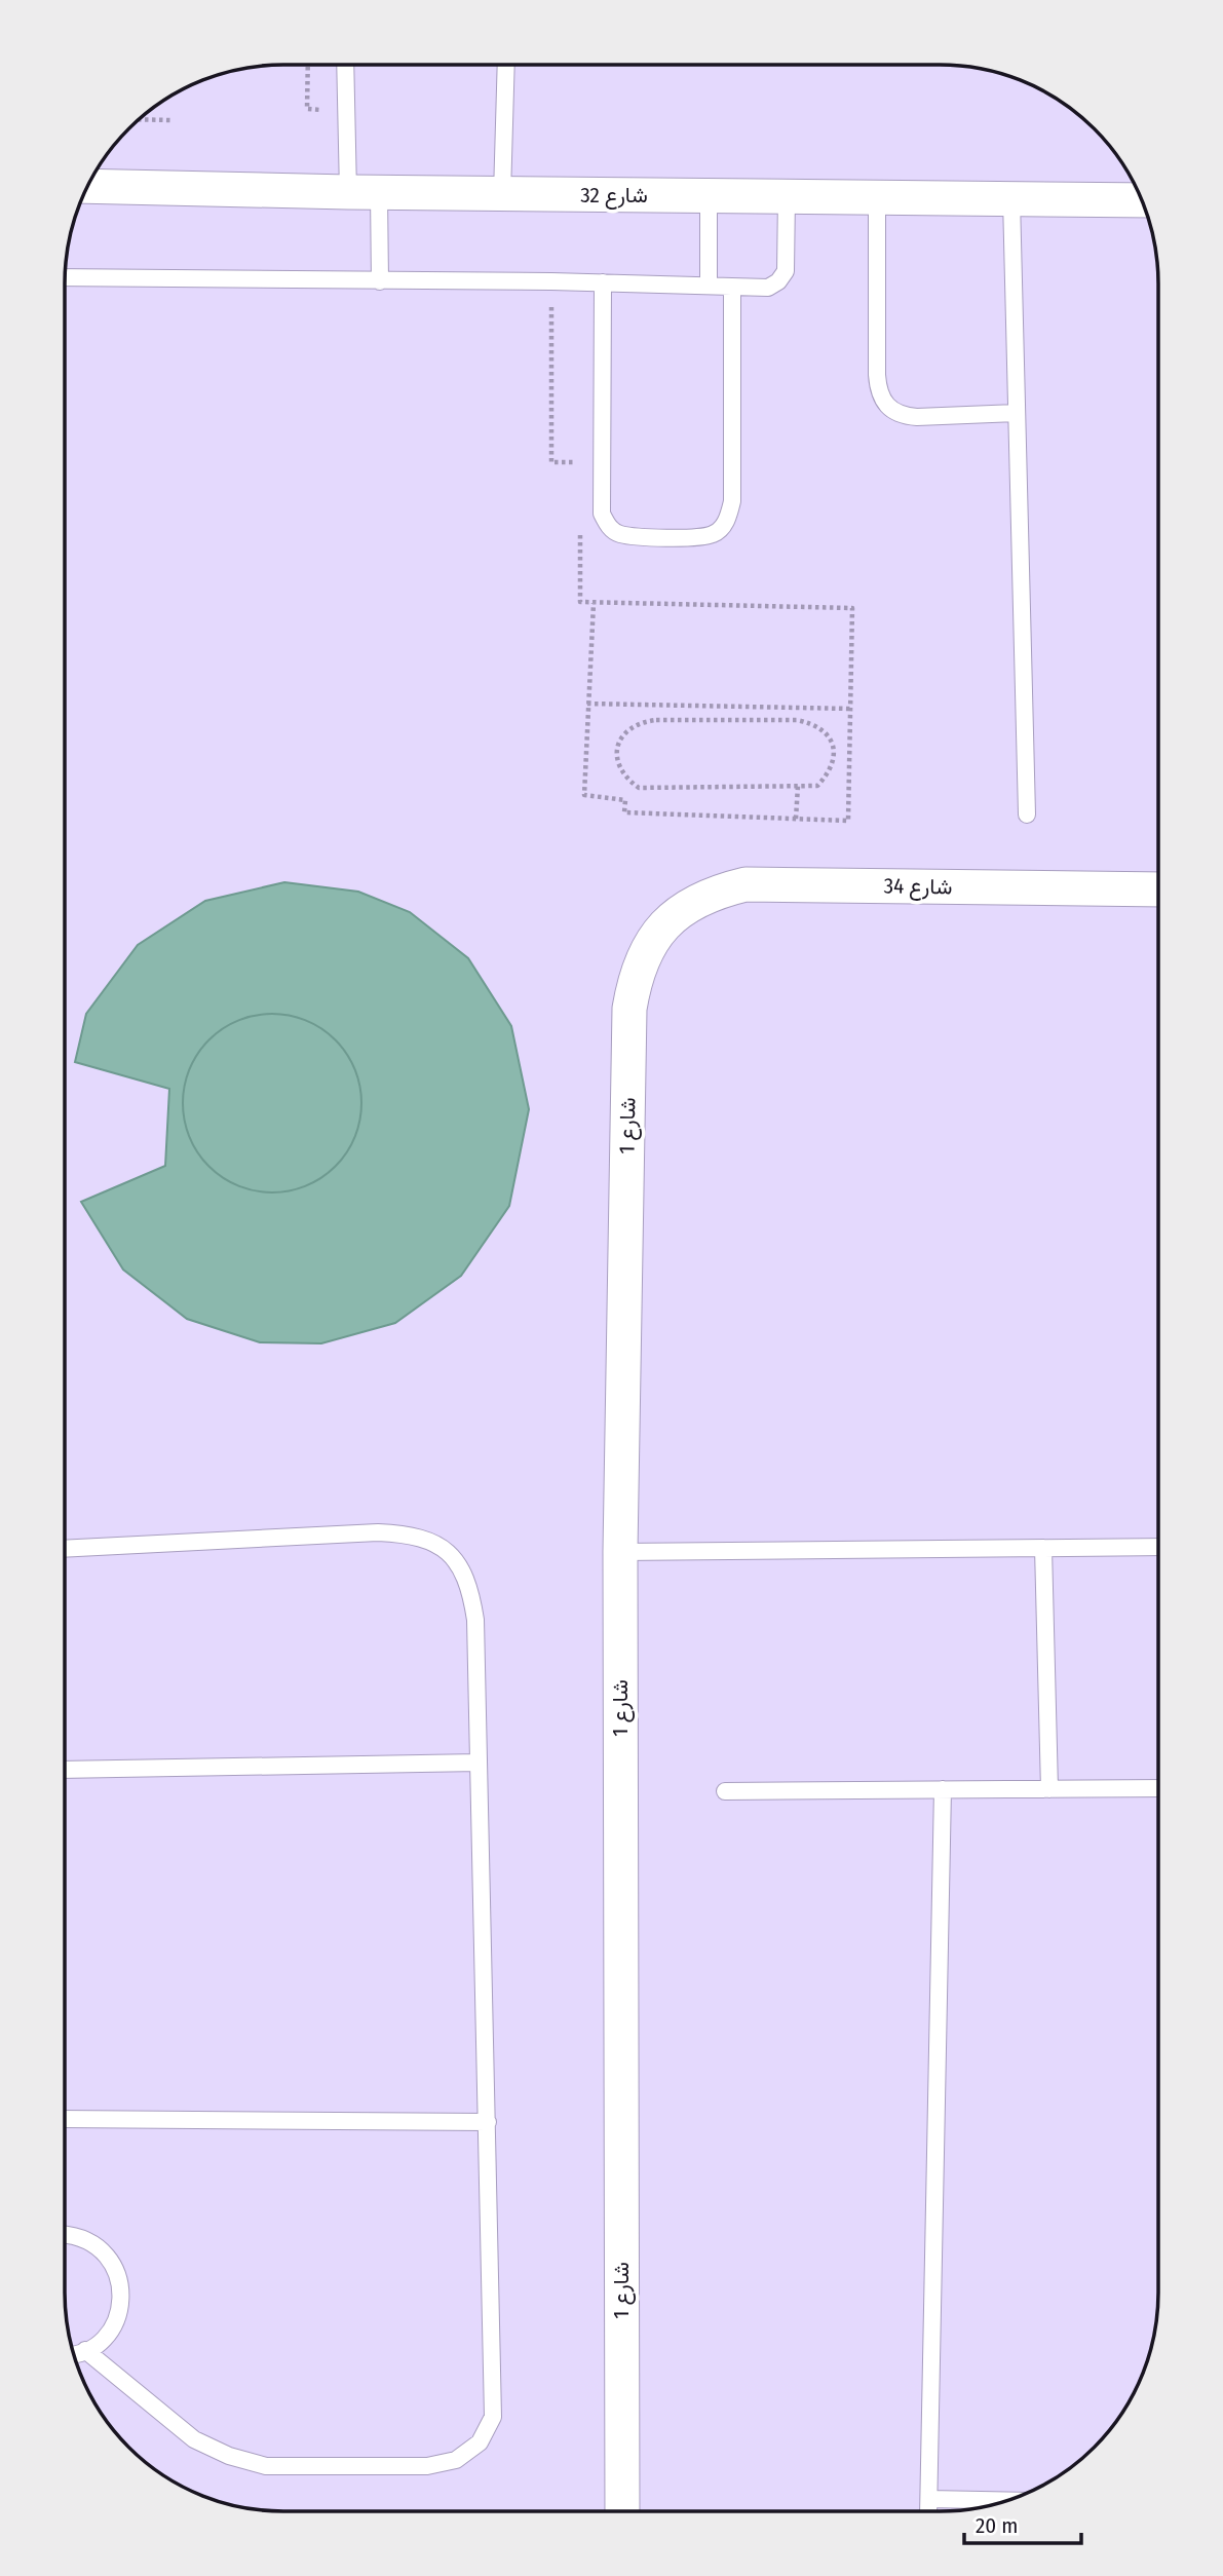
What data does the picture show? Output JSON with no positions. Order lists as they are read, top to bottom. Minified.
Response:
{"streets":{"street":["شارع 32","شارع 34","شارع 1"]},"crossings":[["شارع 34","شارع 1"]],"scale_bar":"20 m"}
